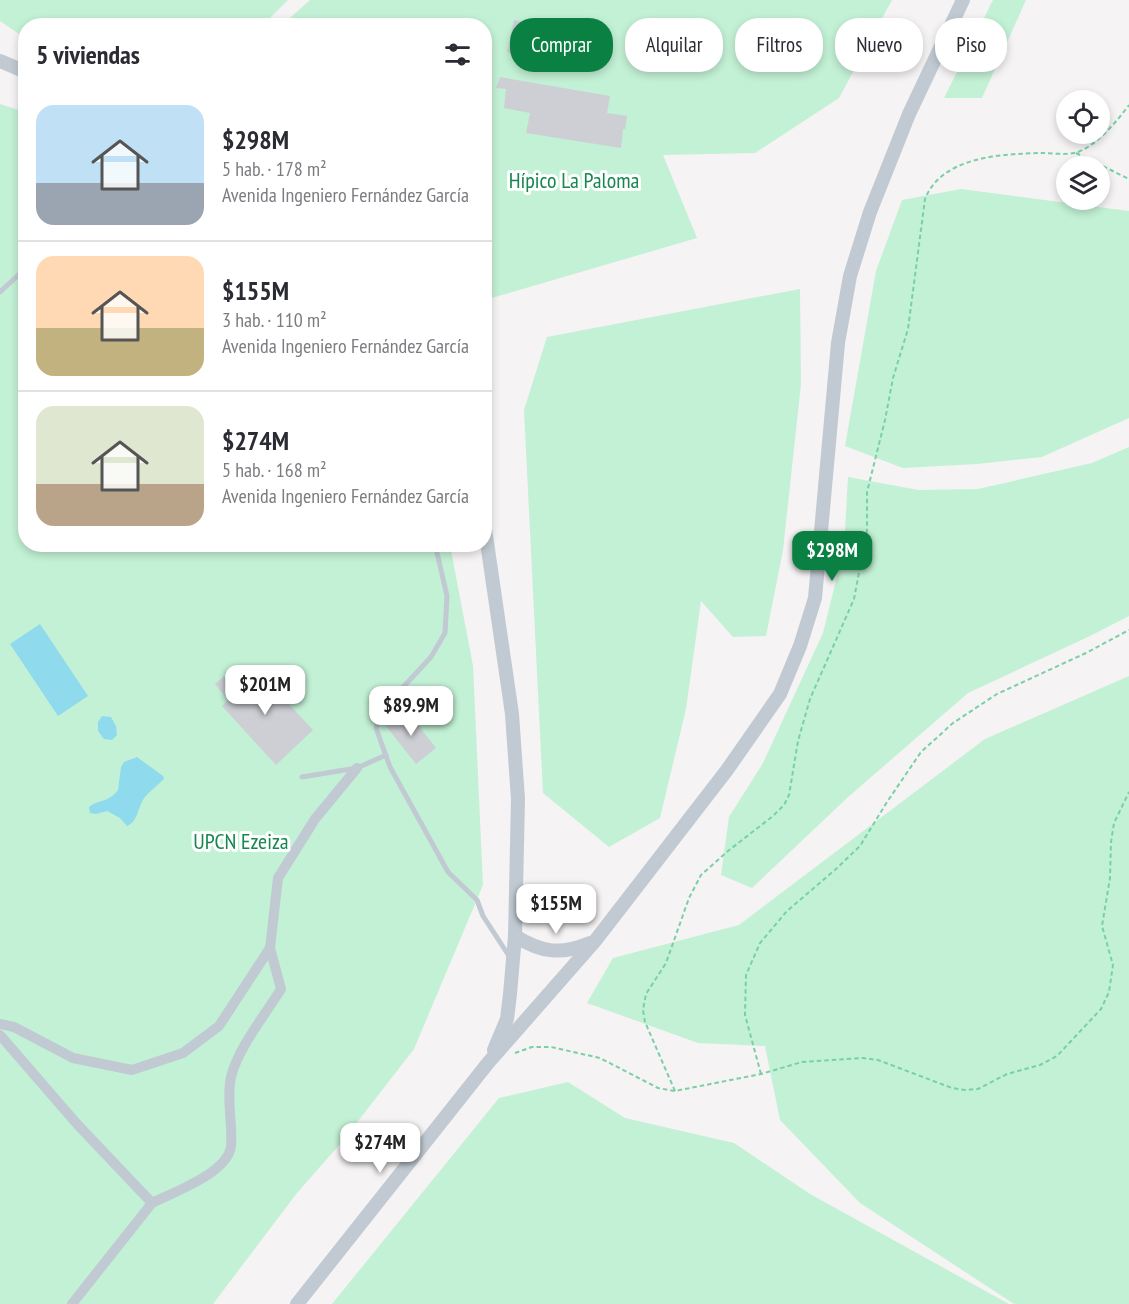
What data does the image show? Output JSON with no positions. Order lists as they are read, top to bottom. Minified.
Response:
{"parks":["Hípico La Paloma","UPCN Ezeiza"],"page":{"chip":["Comprar","Alquilar","Filtros","Nuevo","Piso"],"heading":"5 viviendas","list":[{"name":"$298M","note":"5 hab. · 178 m² · Avenida Ingeniero Fernández García"},{"name":"$155M","note":"3 hab. · 110 m² · Avenida Ingeniero Fernández García"},{"name":"$274M","note":"5 hab. · 168 m² · Avenida Ingeniero Fernández García"}],"price":["$298M","$201M","$89.9M","$155M","$274M"]}}
